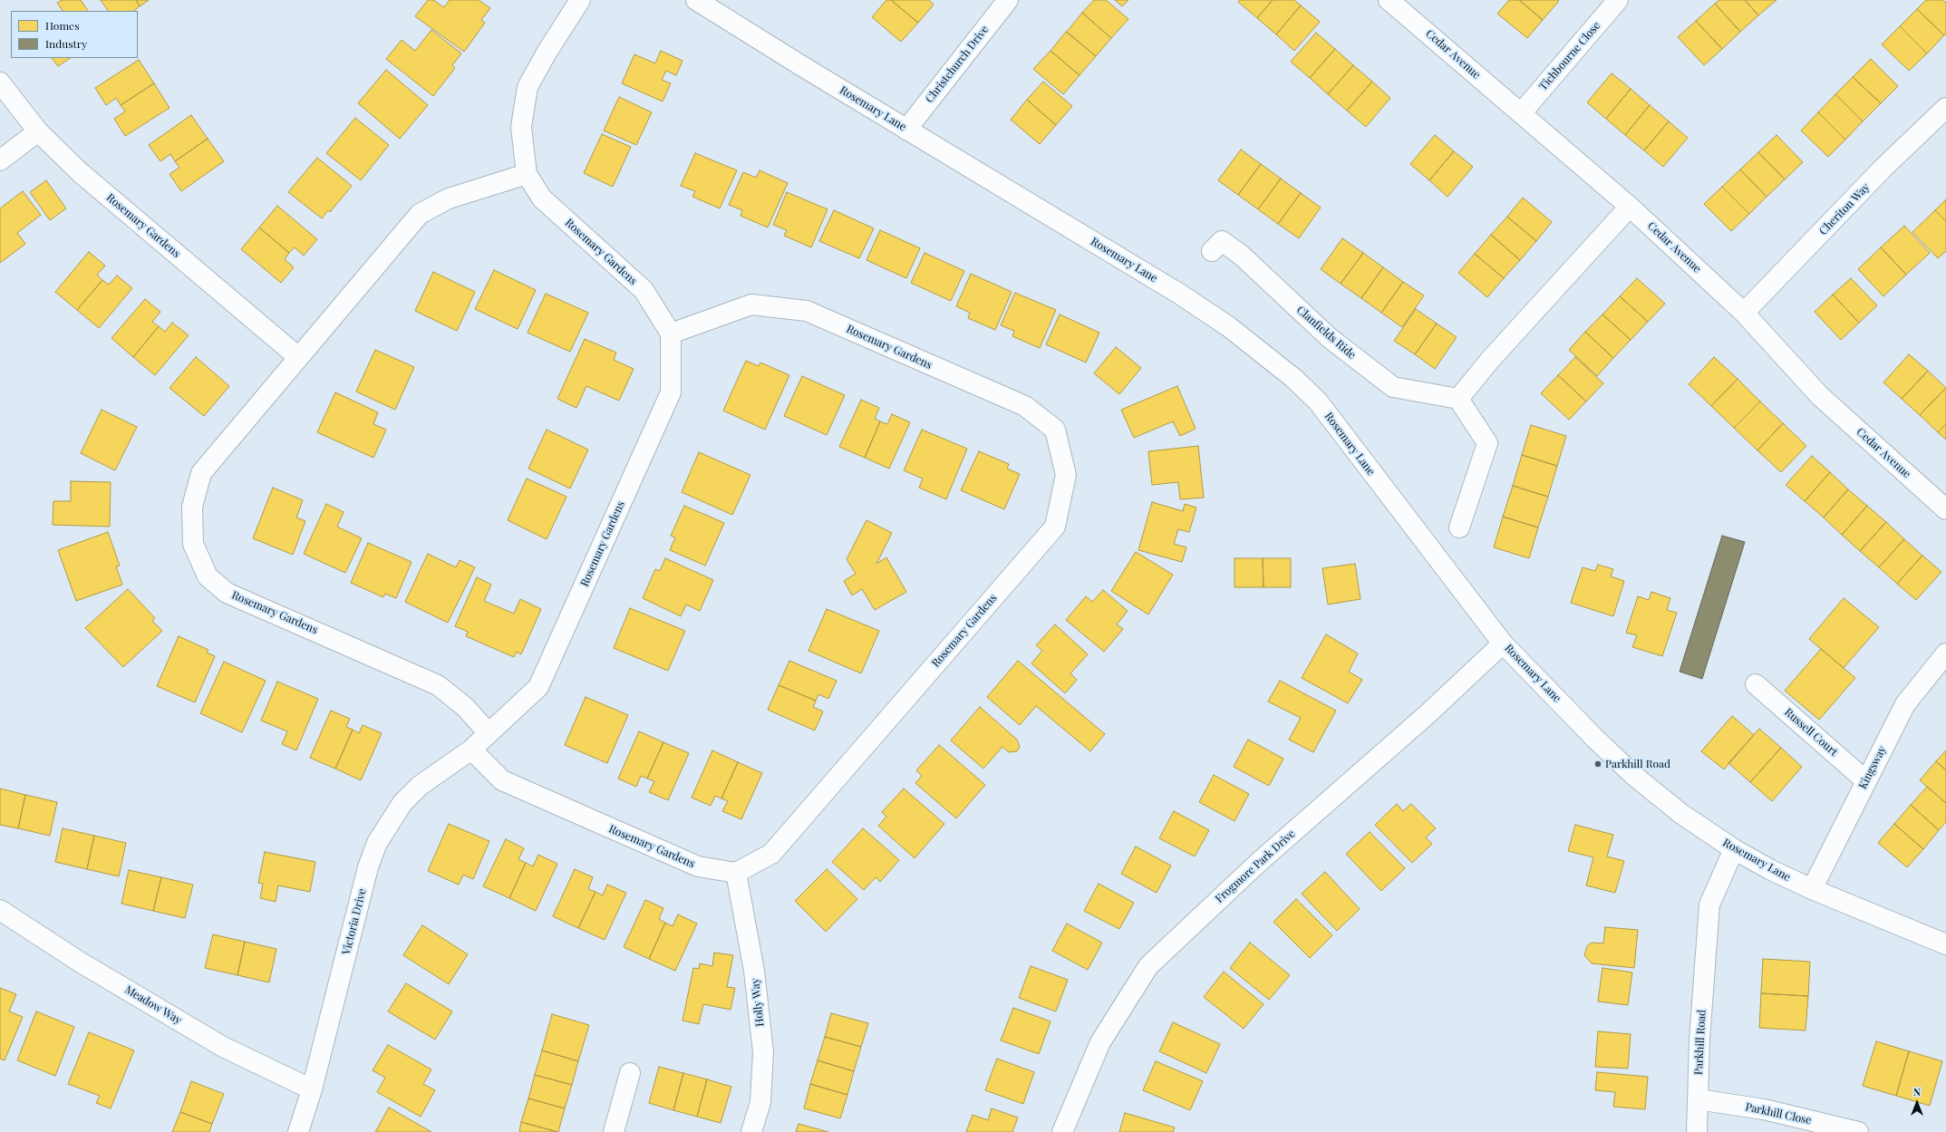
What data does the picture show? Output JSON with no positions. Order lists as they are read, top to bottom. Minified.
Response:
{"streets":{"street":["Cedar Avenue","Tichbourne Close","Christchurch Drive","Rosemary Lane","Cheriton Way","Rosemary Gardens","Clanfields Ride","Russell Court","Kingsway","Frogmore Park Drive","Victoria Drive","Holly Way","Meadow Way","Parkhill Road","Parkhill Close"]},"crossings":[["Cedar Avenue","Tichbourne Close"],["Cedar Avenue","Cheriton Way"],["Christchurch Drive","Rosemary Lane"],["Rosemary Lane","Kingsway"],["Rosemary Lane","Frogmore Park Drive"],["Rosemary Lane","Parkhill Road"],["Rosemary Gardens","Victoria Drive"],["Rosemary Gardens","Holly Way"],["Russell Court","Kingsway"],["Victoria Drive","Meadow Way"],["Parkhill Road","Parkhill Close"]],"places":["Parkhill Road"],"legend":["Homes","Industry"],"north":"top"}
